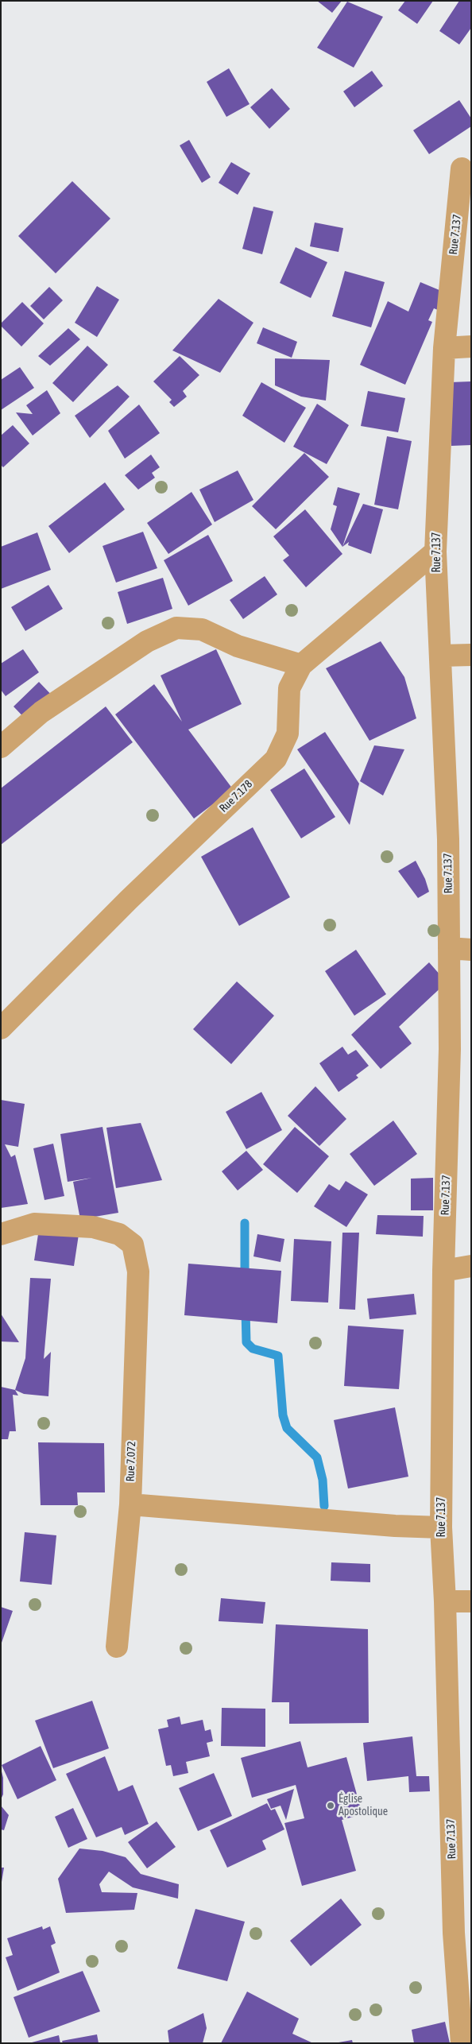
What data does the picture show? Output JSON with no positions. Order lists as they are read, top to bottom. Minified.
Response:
{"streets":{"street":["Rue 7.137","Rue 7.178","Rue 7.072"]},"crossings":[["Rue 7.137","Rue 7.178"]],"places":["Église Apostolique"]}
